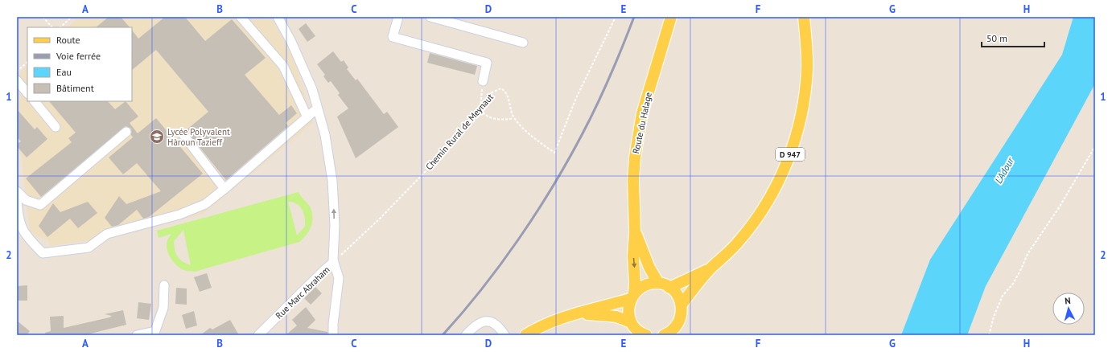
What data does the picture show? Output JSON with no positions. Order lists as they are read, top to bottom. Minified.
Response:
{"streets":{"main road":["Route du Halage","D 947"],"street":["Rue Marc Abraham"],"path":["Chemin Rural de Meynaut"]},"crossings":[["Chemin Rural de Meynaut","Rue Marc Abraham"]],"one_way":["Rue Marc Abraham"],"water":["L'Adour"],"places":{"school or university":["Lycée Polyvalent Hàroun Tazieff"]},"legend":["Route","Voie ferrée","Eau","Bâtiment"],"scale_bar":"50 m","north":"top","grid":{"columns":["A","B","C","D","E","F","G","H"],"rows":["1","2"]}}
